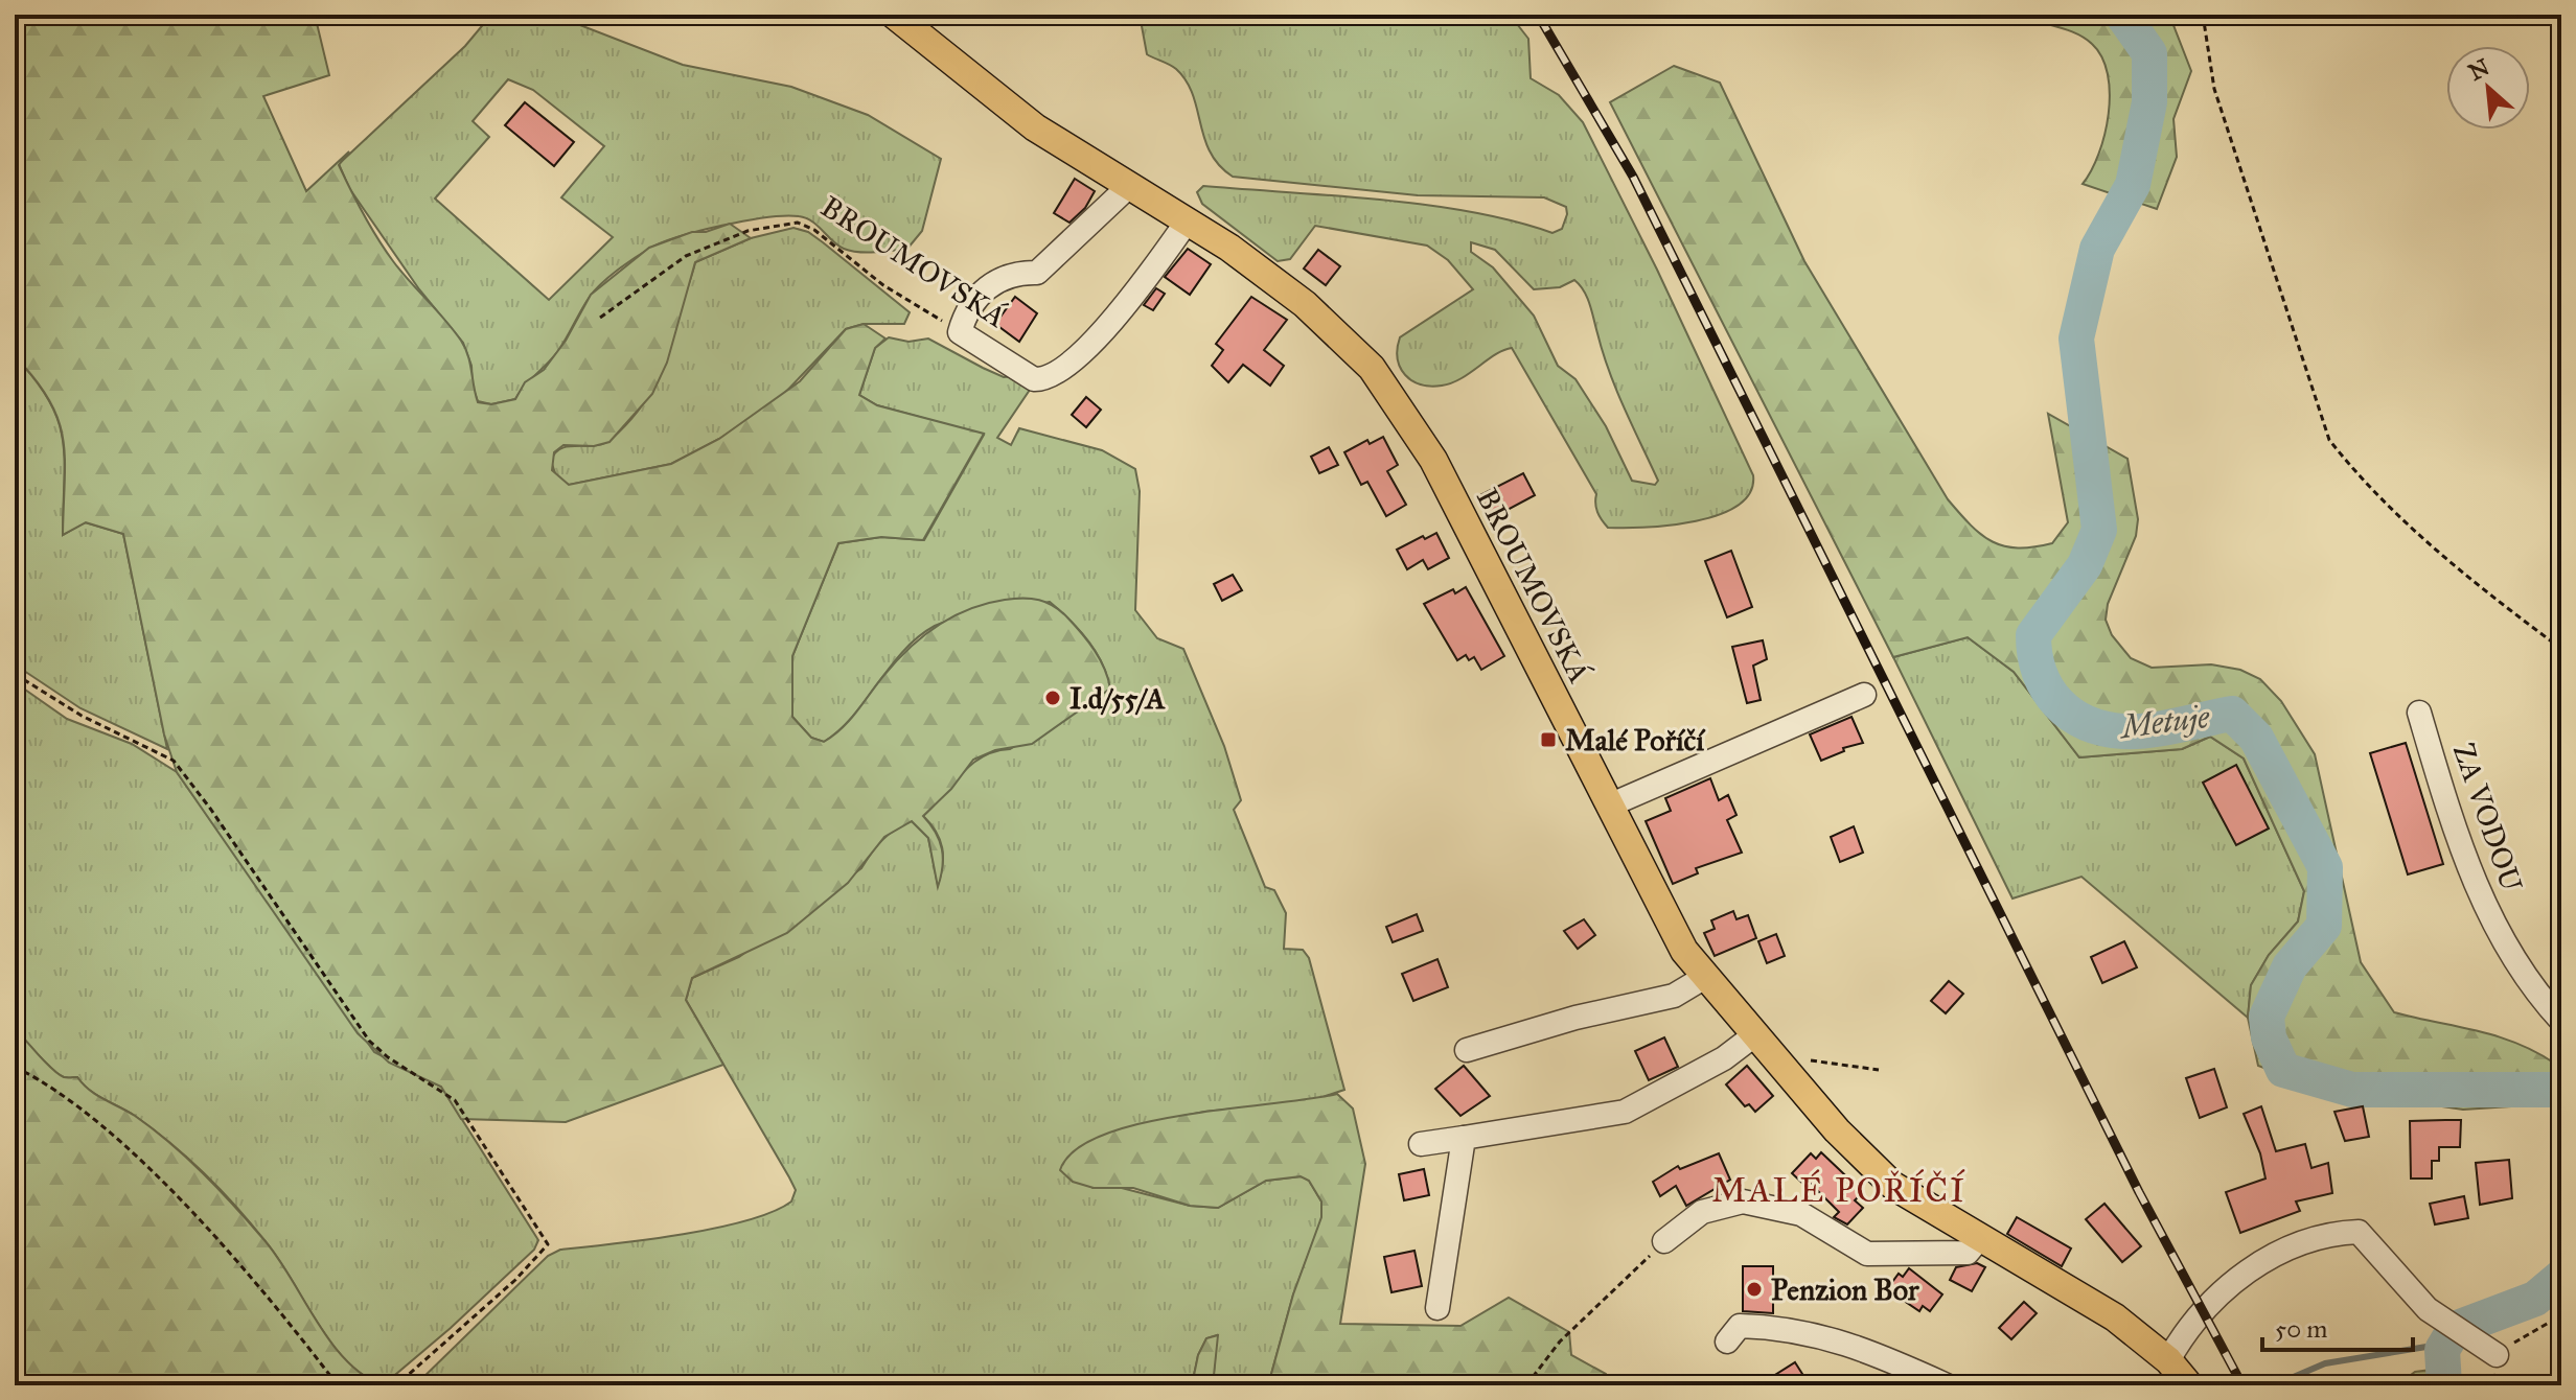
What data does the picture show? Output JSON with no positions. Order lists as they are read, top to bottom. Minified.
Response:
{"streets":{"main road":["BROUMOVSKÁ"],"street":["ZA VODOU"]},"districts":["MALÉ POŘÍČÍ"],"water":["Metuje"],"places":{"other":["I.d/55/A","Penzion Bor"],"transit":["Malé Poříčí"]},"scale_bar":"50 m","north":"top left"}
